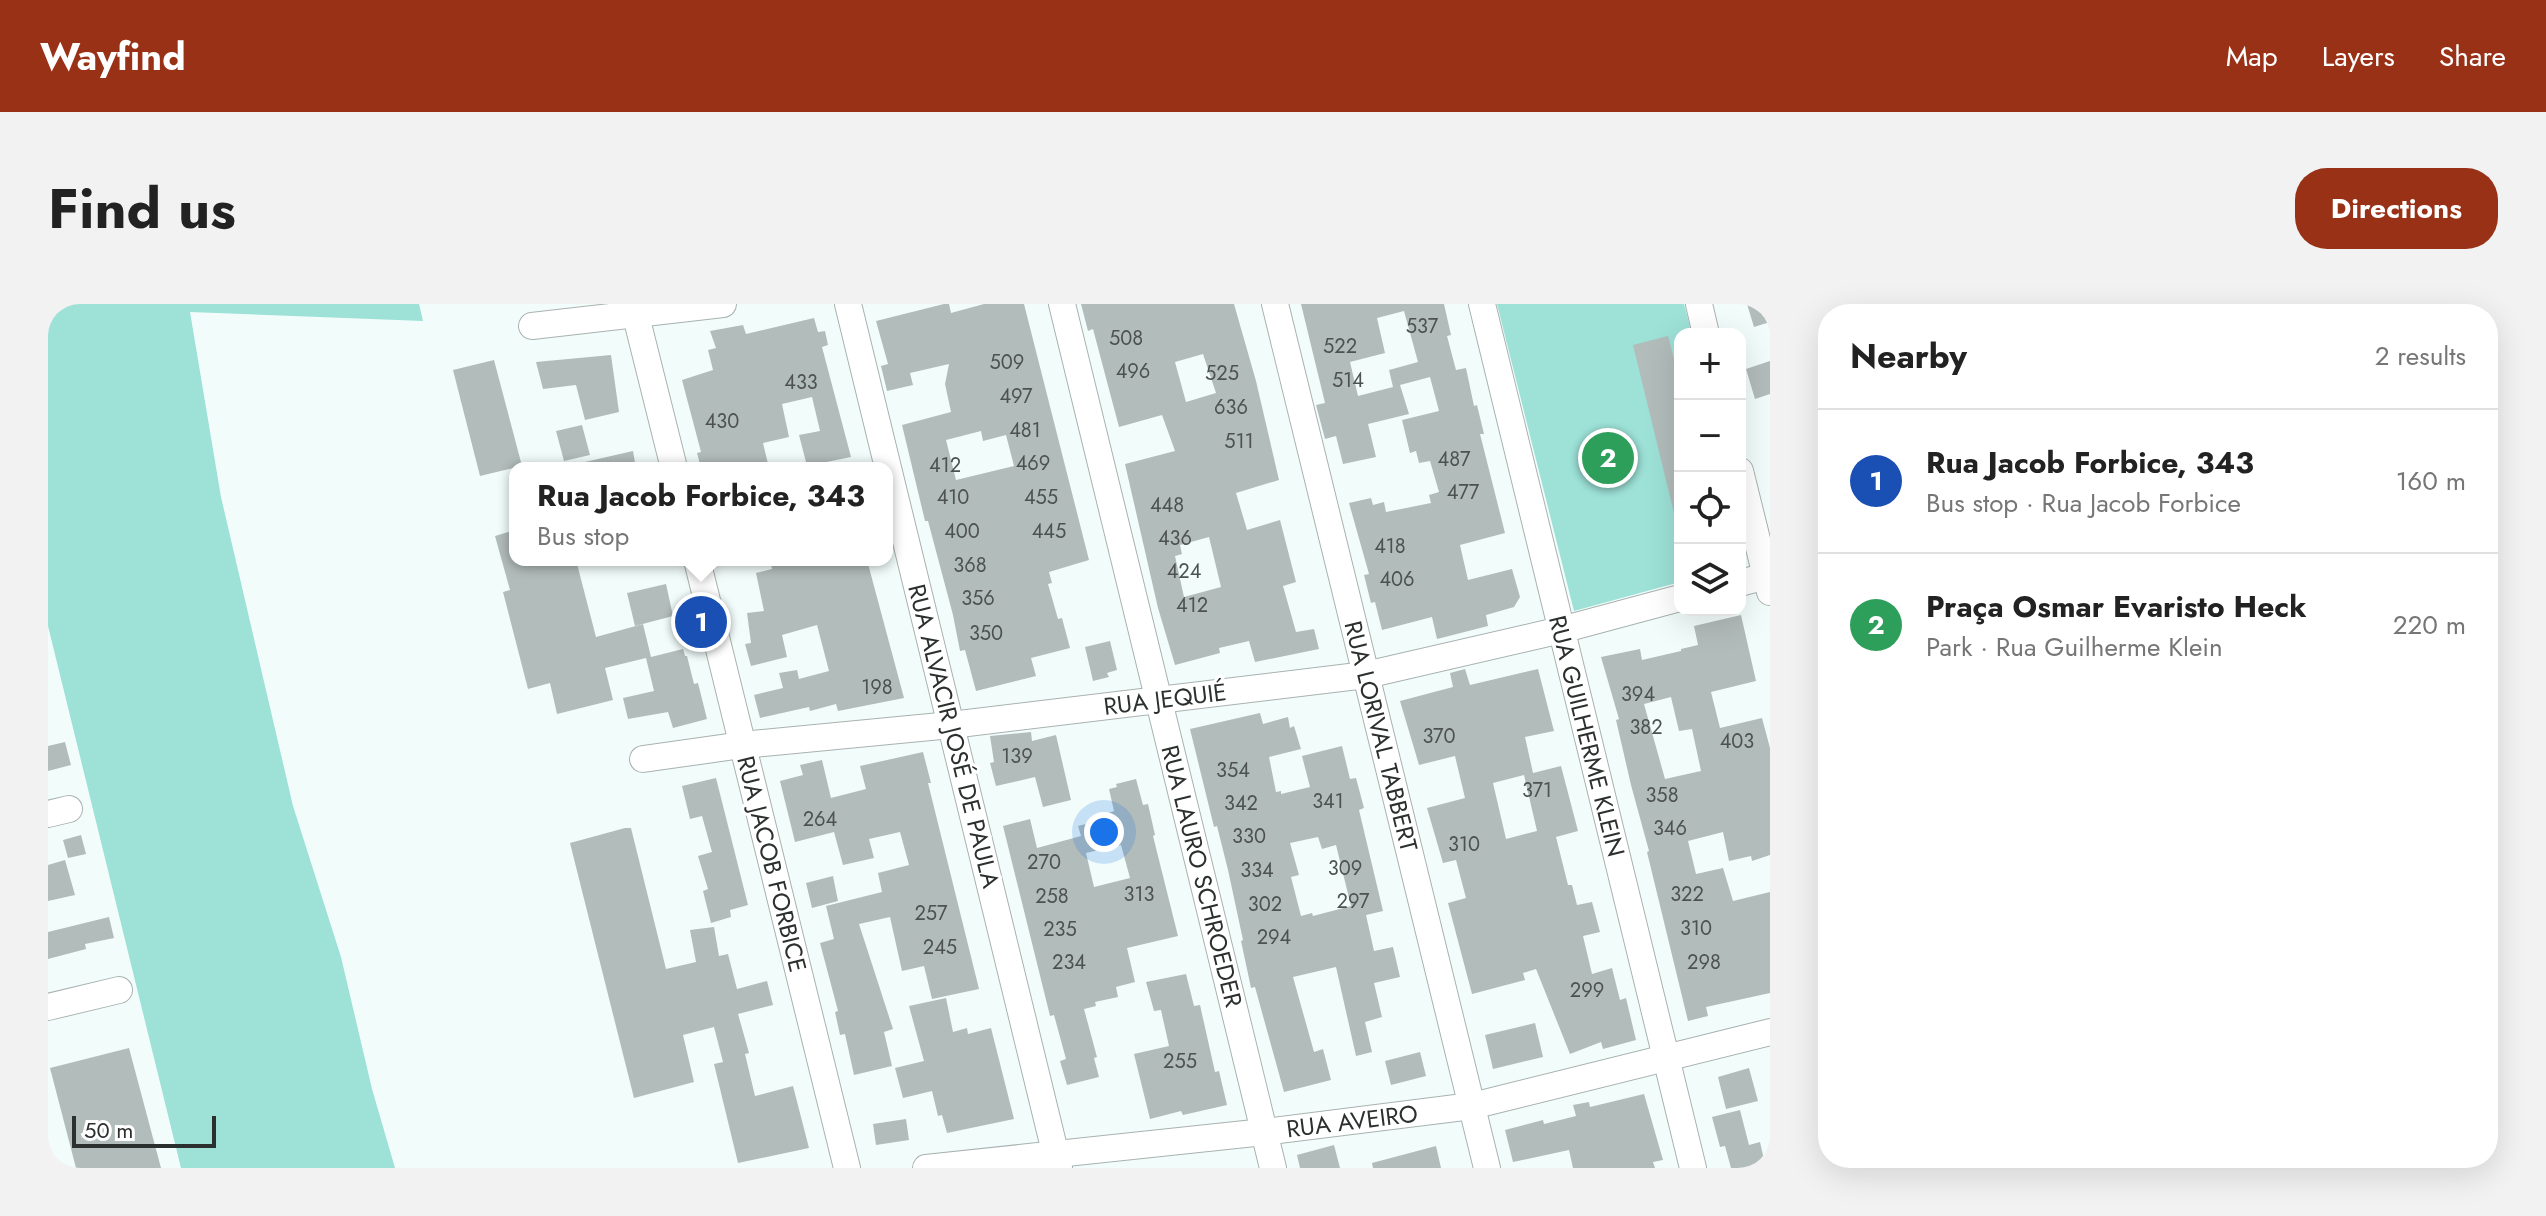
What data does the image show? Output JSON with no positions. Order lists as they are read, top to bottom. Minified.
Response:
{"streets":{"street":["RUA JEQUIÉ","RUA ALVACIR JOSÉ DE PAULA","RUA LORIVAL TABBERT","RUA GUILHERME KLEIN","RUA JACOB FORBICE","RUA LAURO SCHROEDER","RUA AVEIRO"]},"crossings":[["RUA JEQUIÉ","RUA ALVACIR JOSÉ DE PAULA"],["RUA JEQUIÉ","RUA LORIVAL TABBERT"],["RUA JEQUIÉ","RUA GUILHERME KLEIN"],["RUA JEQUIÉ","RUA JACOB FORBICE"],["RUA JEQUIÉ","RUA LAURO SCHROEDER"],["RUA ALVACIR JOSÉ DE PAULA","RUA AVEIRO"],["RUA LORIVAL TABBERT","RUA AVEIRO"],["RUA GUILHERME KLEIN","RUA AVEIRO"],["RUA LAURO SCHROEDER","RUA AVEIRO"]],"house_numbers":["537","508","522","509","496","525","514","433","497","636","430","481","511","487","469","412","477","410","455","448","400","445","436","418","368","424","406","356","412","350","198","394","382","370","403","139","354","371","358","341","342","264","346","330","310","270","309","334","313","322","258","297","302","257","310","235","294","245","234","298","299","255"],"scale_bar":"50 m","page":{"header":"Wayfind","nav":["Map","Layers","Share"],"title":"Find us","buttons":"Directions","heading":["Nearby","2 results"],"map_buttons":["+","−"],"list":[{"mark":"1","name":"Rua Jacob Forbice, 343","note":"Bus stop · Rua Jacob Forbice","value":"160 m"},{"mark":"2","name":"Praça Osmar Evaristo Heck","note":"Park · Rua Guilherme Klein","value":"220 m"}],"pins":["2","1"],"popup":["Rua Jacob Forbice, 343","Bus stop"],"scale":"50 m"}}
